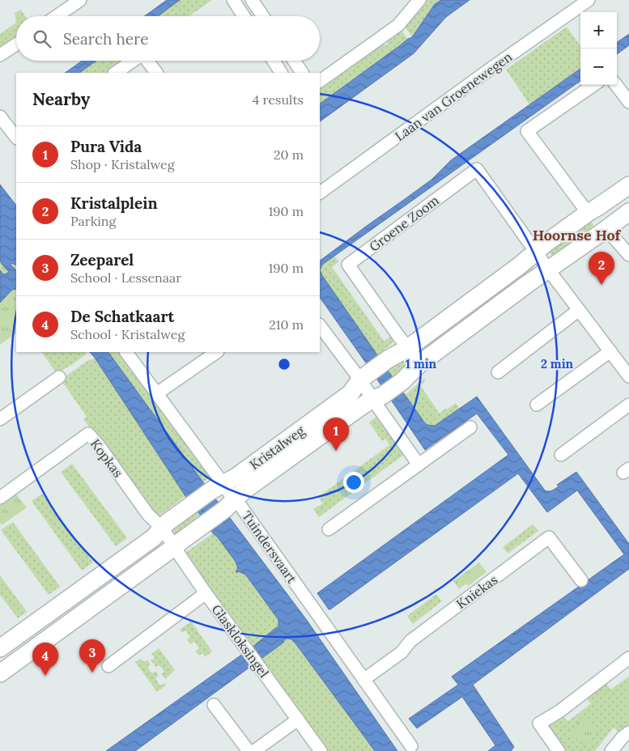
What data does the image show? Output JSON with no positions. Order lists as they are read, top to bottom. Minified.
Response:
{"streets":{"street":["Laan van Groenewegen","Groene Zoom","Kristalweg","Kopkas","Tuindersvaart","Kniekas","Glaskloksingel"]},"crossings":[["Groene Zoom","Kristalweg"],["Kristalweg","Kopkas"],["Kristalweg","Tuindersvaart"],["Kristalweg","Glaskloksingel"],["Kopkas","Glaskloksingel"],["Tuindersvaart","Kniekas"]],"districts":["Hoornse Hof"],"page":{"map_buttons":["+","−"],"search":"Search here","heading":["Nearby","4 results"],"list":[{"mark":"1","name":"Pura Vida","note":"Shop · Kristalweg","value":"20 m"},{"mark":"2","name":"Kristalplein","note":"Parking","value":"190 m"},{"mark":"3","name":"Zeeparel","note":"School · Lessenaar","value":"190 m"},{"mark":"4","name":"De Schatkaart","note":"School · Kristalweg","value":"210 m"}],"pins":["2","1","3","4"]},"rings":["1 min","2 min"]}
